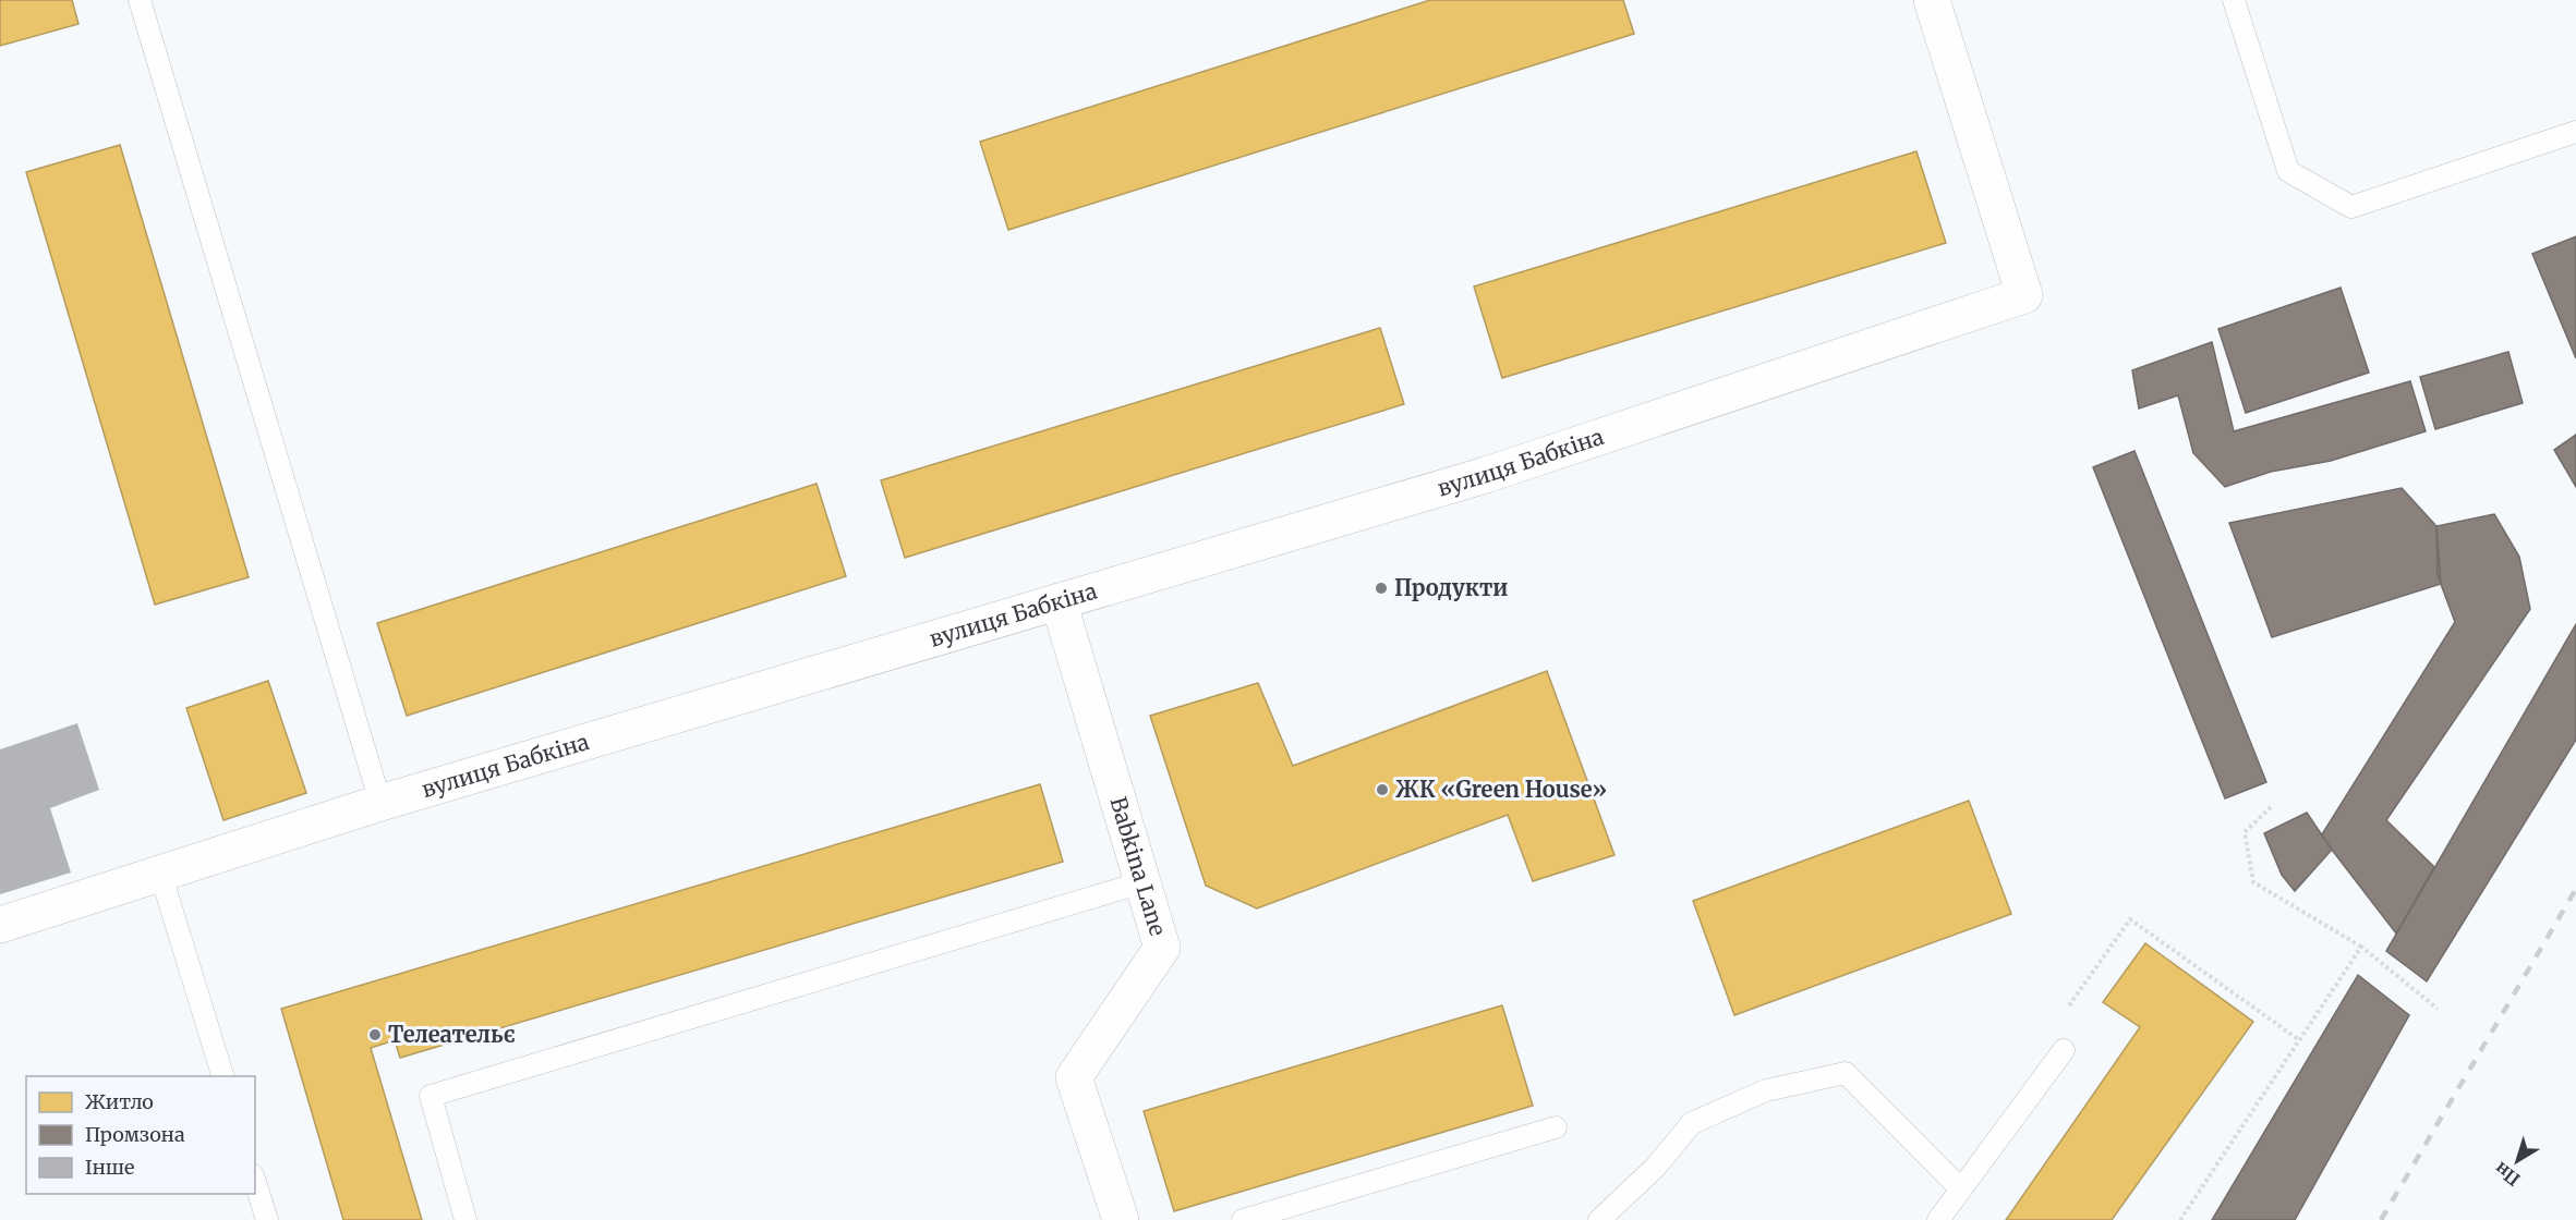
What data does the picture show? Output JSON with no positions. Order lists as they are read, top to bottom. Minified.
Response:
{"streets":{"street":["вулиця Бабкіна","Babkina Lane"]},"crossings":[["вулиця Бабкіна","Babkina Lane"]],"places":["Продукти","ЖК «Green House»","Телеательє"],"legend":["Житло","Промзона","Інше"],"north":"bottom left"}
